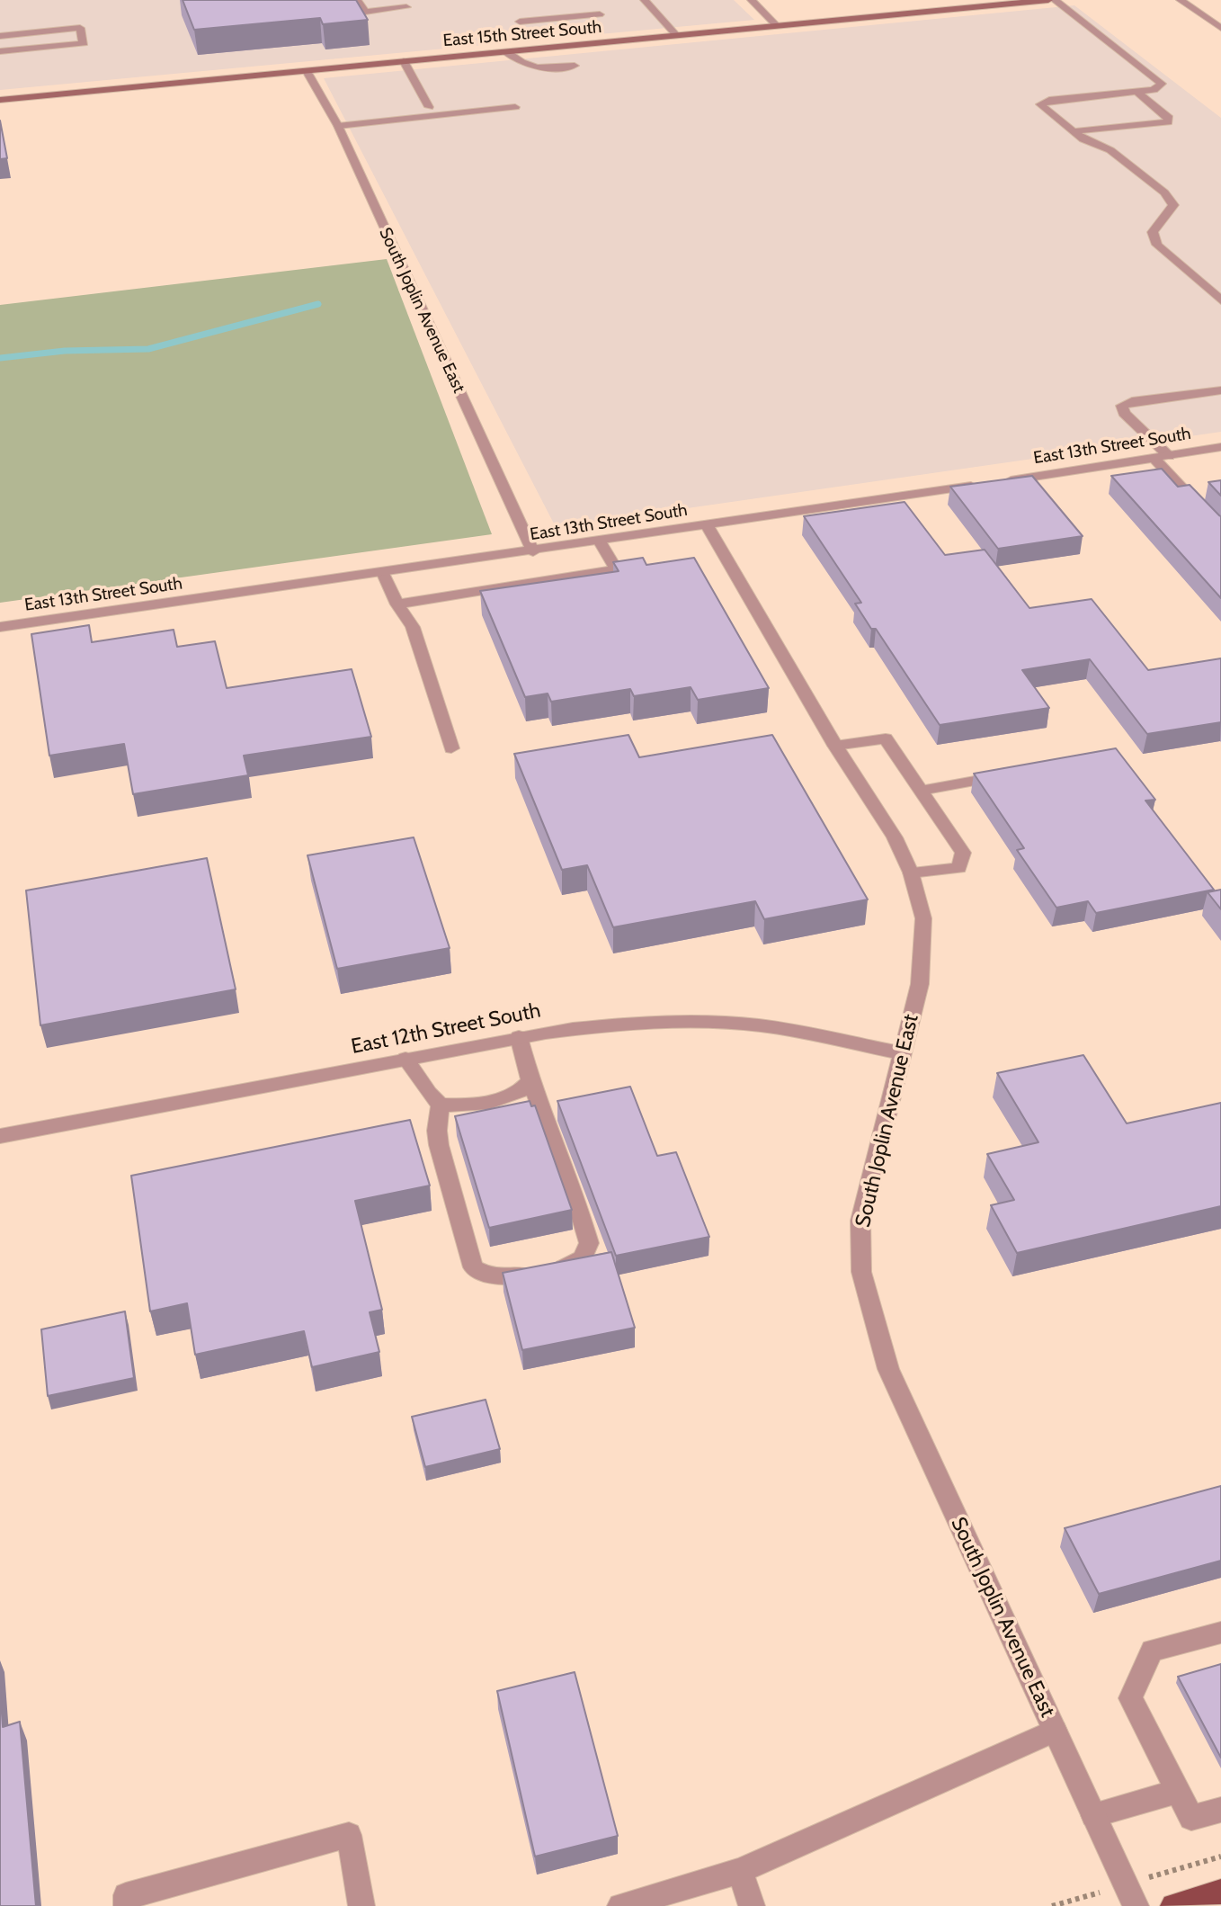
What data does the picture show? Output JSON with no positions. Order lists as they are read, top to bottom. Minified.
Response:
{"streets":{"main road":["East 15th Street South"],"street":["South Joplin Avenue East","East 13th Street South","East 12th Street South"]},"crossings":[["East 15th Street South","South Joplin Avenue East"],["South Joplin Avenue East","East 13th Street South"],["South Joplin Avenue East","East 12th Street South"]]}
